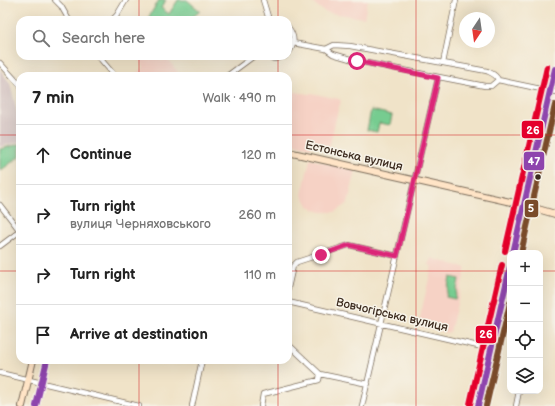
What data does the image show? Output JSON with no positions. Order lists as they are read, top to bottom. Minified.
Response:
{"streets":{"street":["Естонська вулиця","Вовчогірська вулиця"]},"lines":["transit line 26","transit line 47","transit line 5"],"north":"bottom","page":{"search":"Search here","heading":["7 min","Walk · 490 m"],"list":[["Continue","120 m"],["Turn right","вулиця Черняховського","260 m"],["Turn right","110 m"],"Arrive at destination"],"map_buttons":["+","−"]}}
